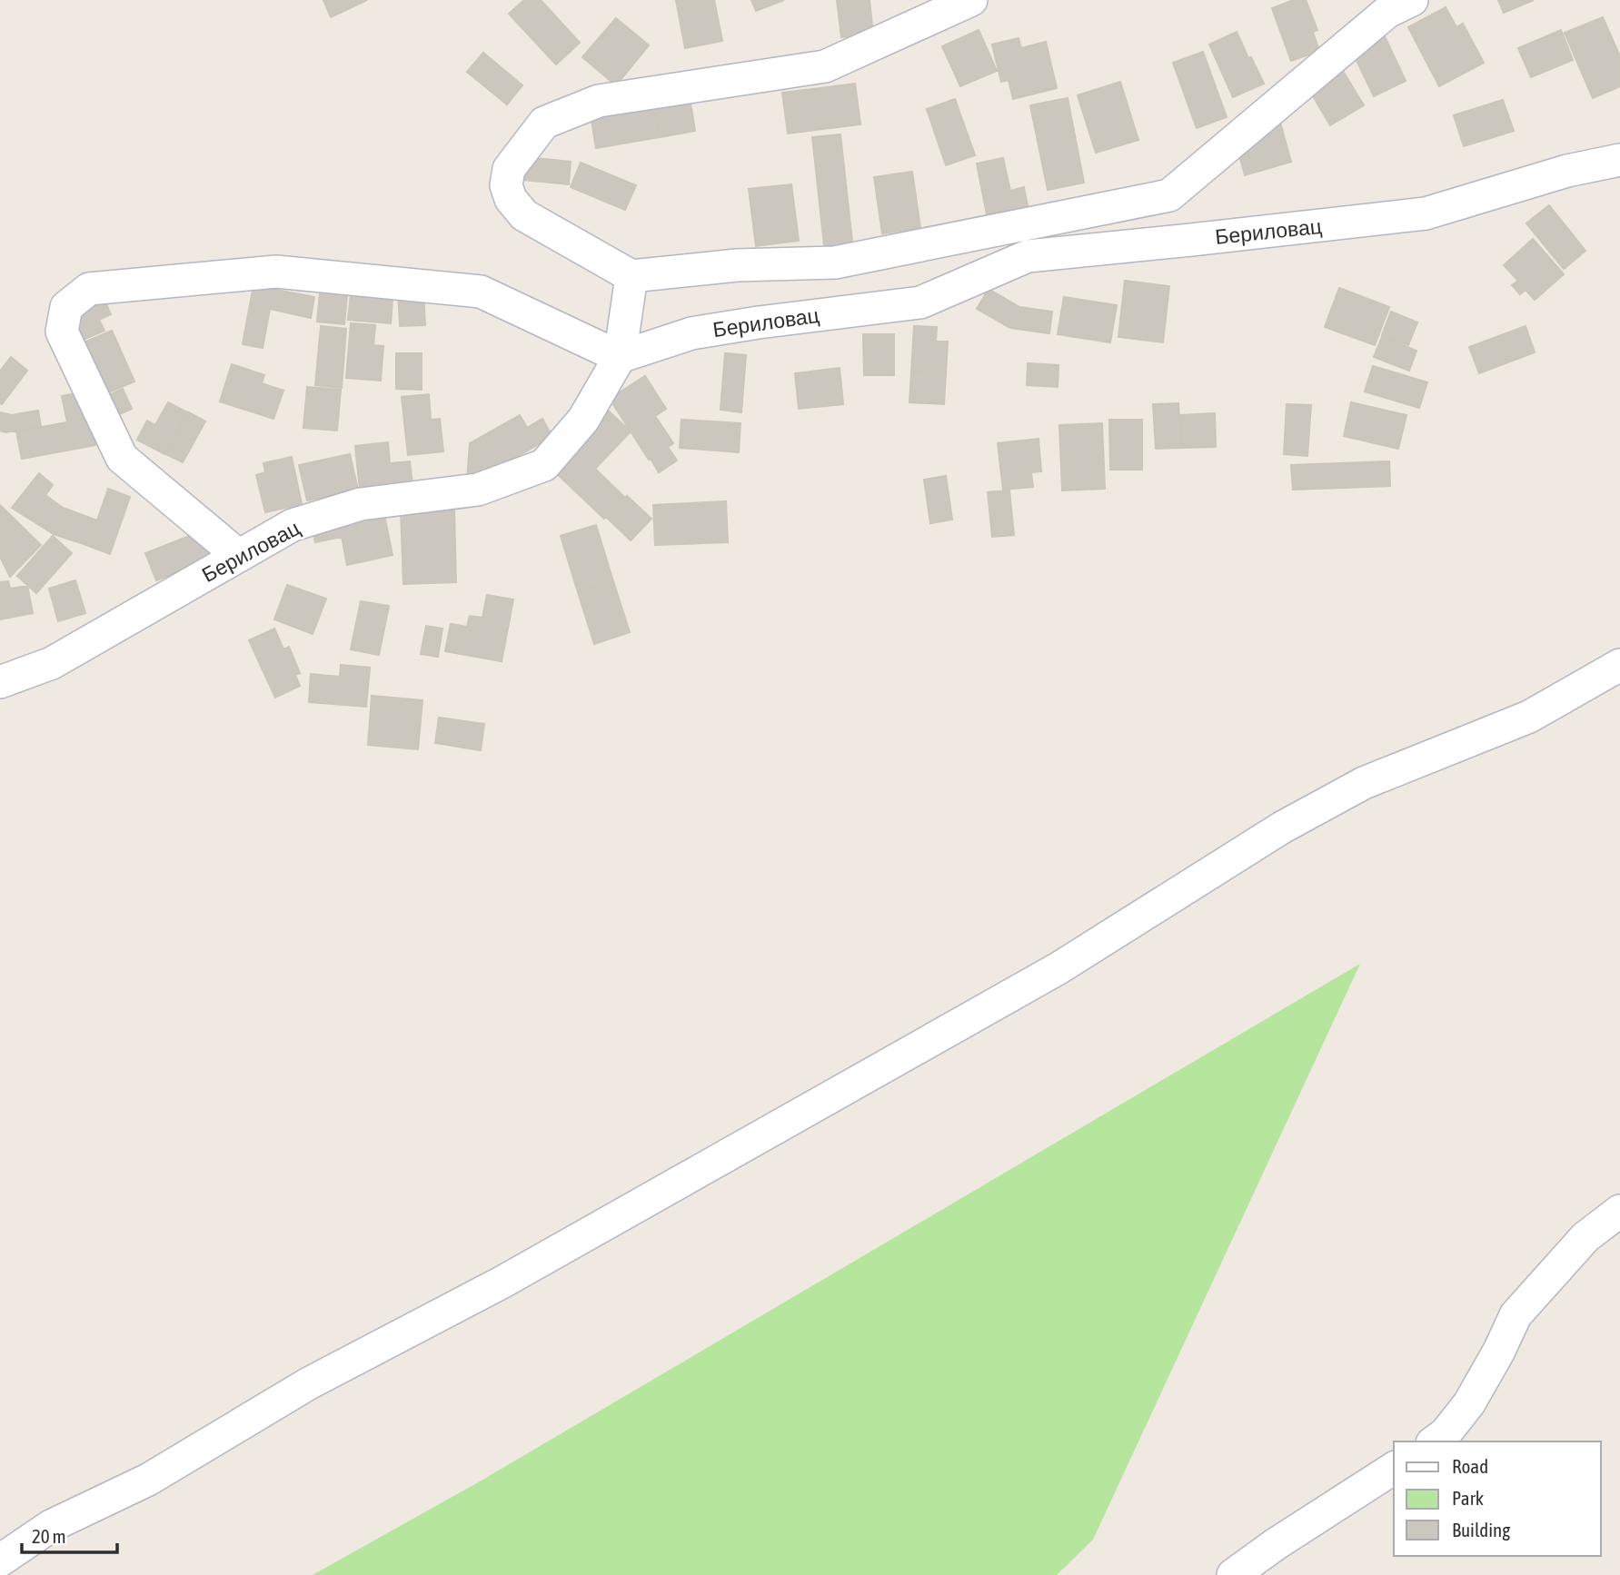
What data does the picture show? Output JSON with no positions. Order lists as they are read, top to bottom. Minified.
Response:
{"streets":{"street":["Бериловац"]},"legend":["Road","Park","Building"],"scale_bar":"20 m"}
